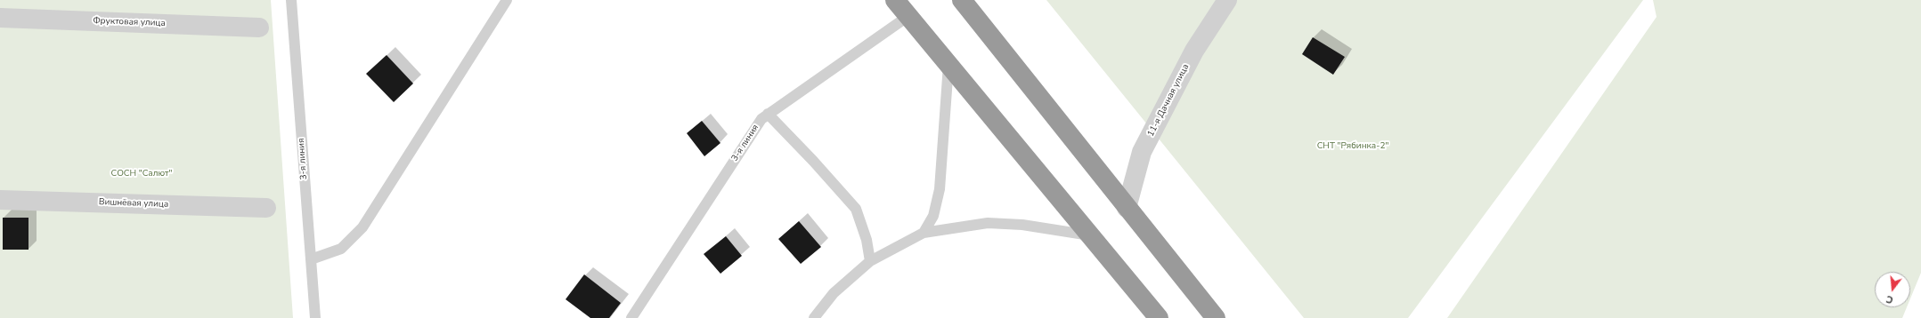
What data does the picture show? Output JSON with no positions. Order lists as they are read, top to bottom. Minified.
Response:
{"streets":{"street":["Фруктовая улица","11-я Дачная улица","Вишнёвая улица"],"lane":["3-я линия"]},"parks":["СНТ \"Рябинка-2\"","СОСН \"Салют\""],"north":"bottom"}
